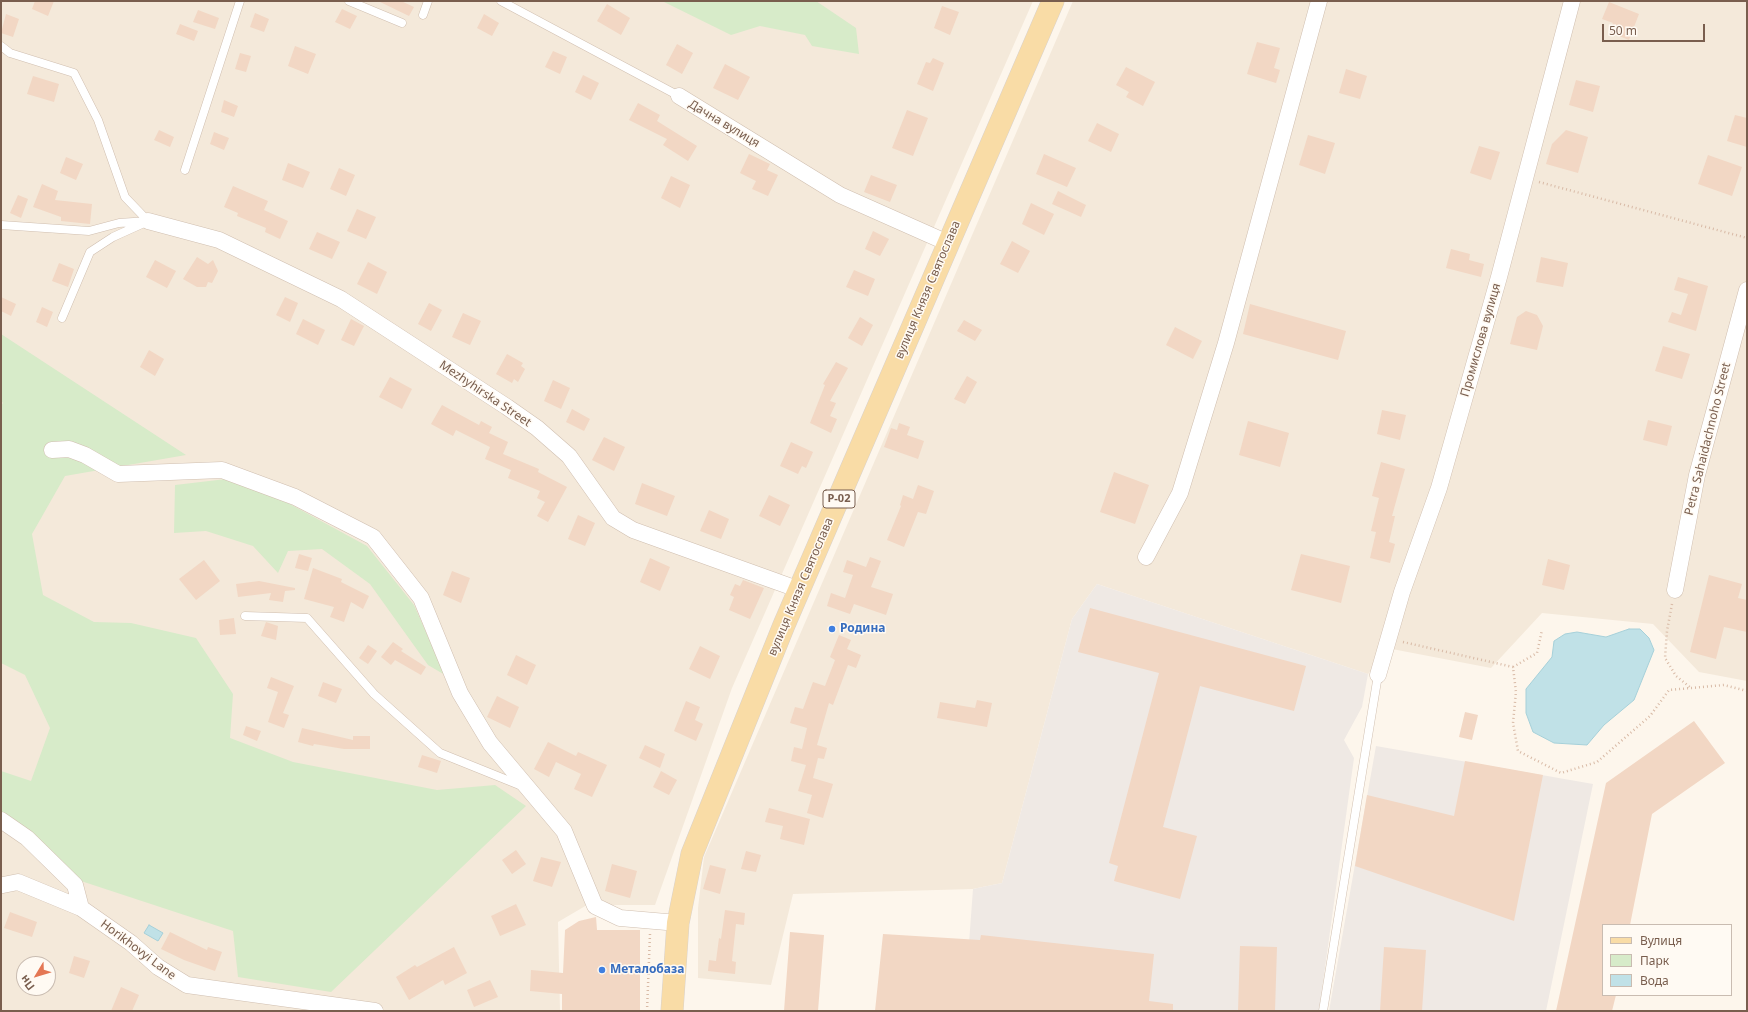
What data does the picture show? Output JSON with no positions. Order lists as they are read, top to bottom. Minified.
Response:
{"streets":{"main road":["вулиця Князя Святослава","Р-02"],"street":["Дачна вулиця","Промислова вулиця","Mezhyhirska Street","Petra Sahaidachnoho Street","Horikhovyi Lane"]},"crossings":[["Дачна вулиця","вулиця Князя Святослава"],["вулиця Князя Святослава","Mezhyhirska Street"]],"places":["Родина","Металобаза"],"legend":["Вулиця","Парк","Вода"],"scale_bar":"50 m","north":"bottom left"}
